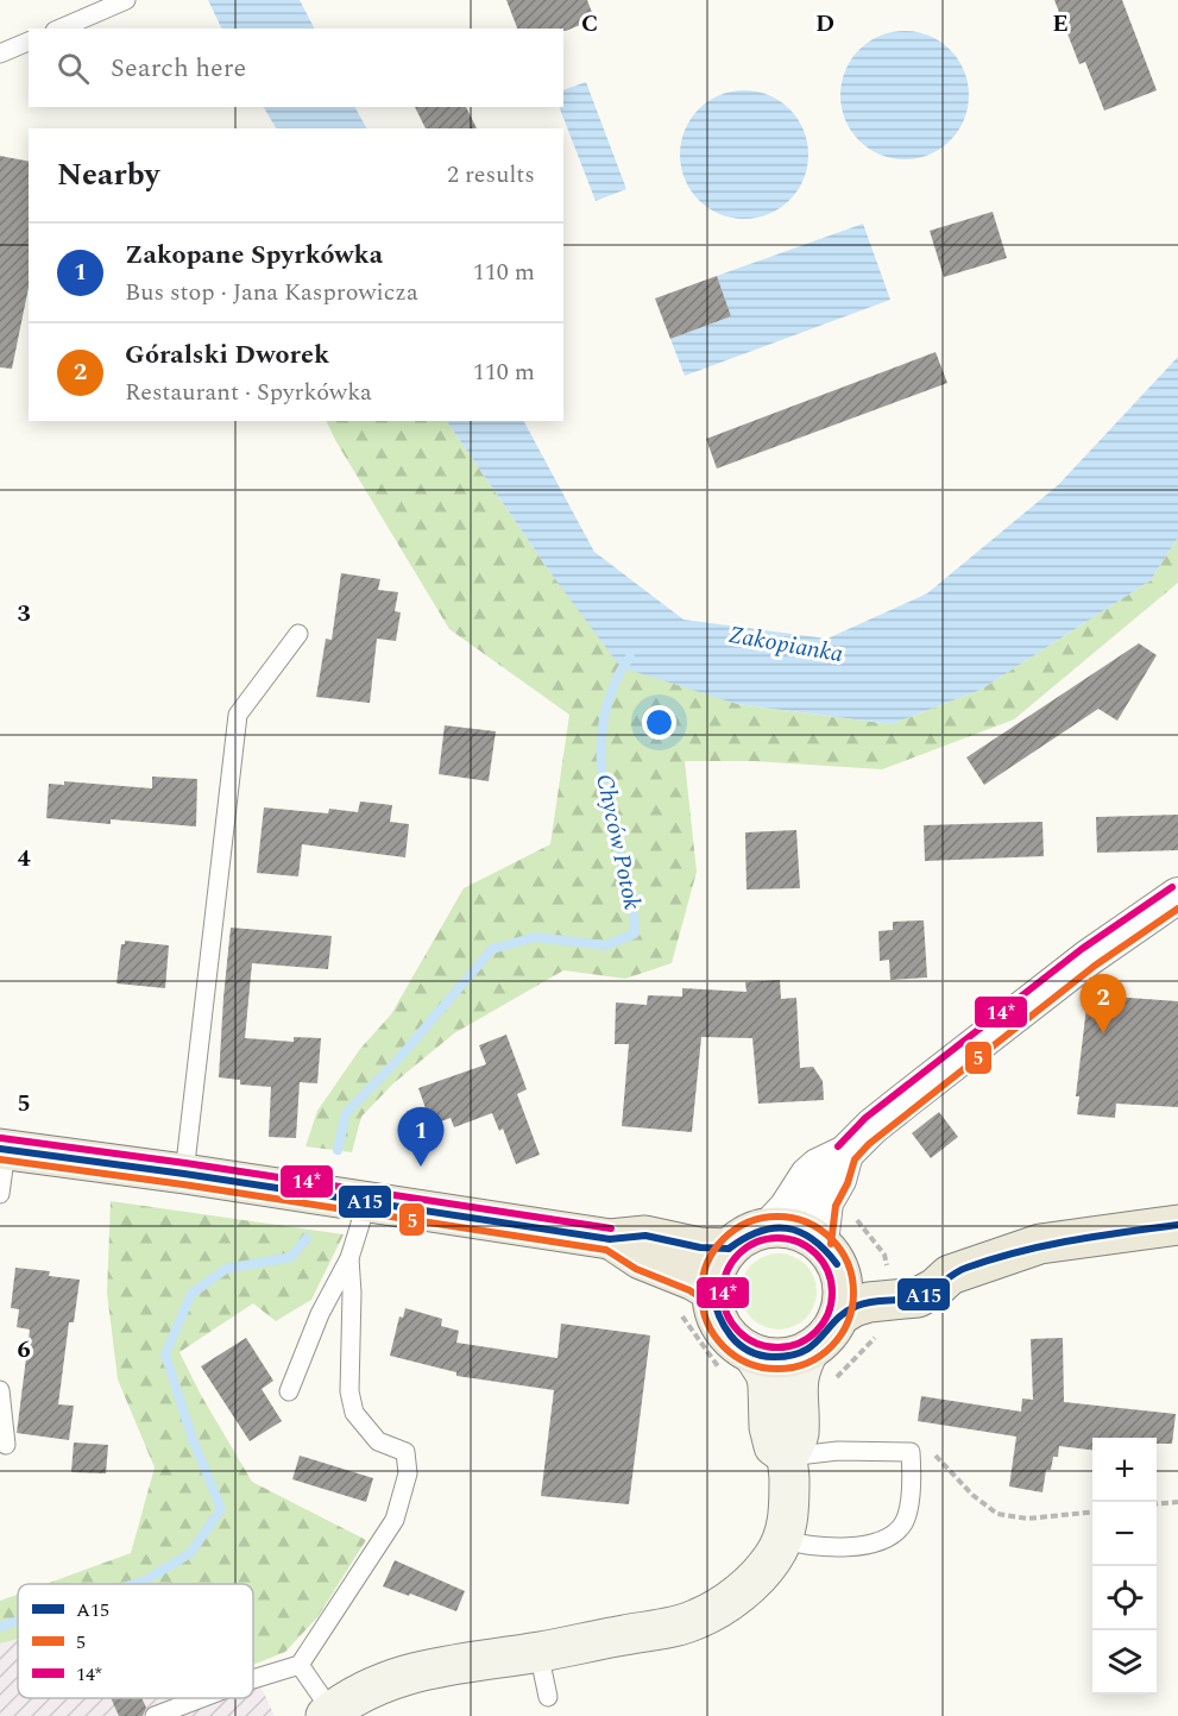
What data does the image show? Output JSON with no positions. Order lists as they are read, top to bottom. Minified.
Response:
{"water":["Zakopianka","Chyców Potok"],"lines":["transit line 14*","transit line 5","transit line A15"],"legend":["A15","5","14*"],"page":{"search":"Search here","heading":["Nearby","2 results"],"list":[{"mark":"1","name":"Zakopane Spyrkówka","note":"Bus stop · Jana Kasprowicza","value":"110 m"},{"mark":"2","name":"Góralski Dworek","note":"Restaurant · Spyrkówka","value":"110 m"}],"pins":["2","1"],"map_buttons":["+","−"]},"grid":{"columns":["C","D","E"],"rows":["3","4","5","6"]}}
